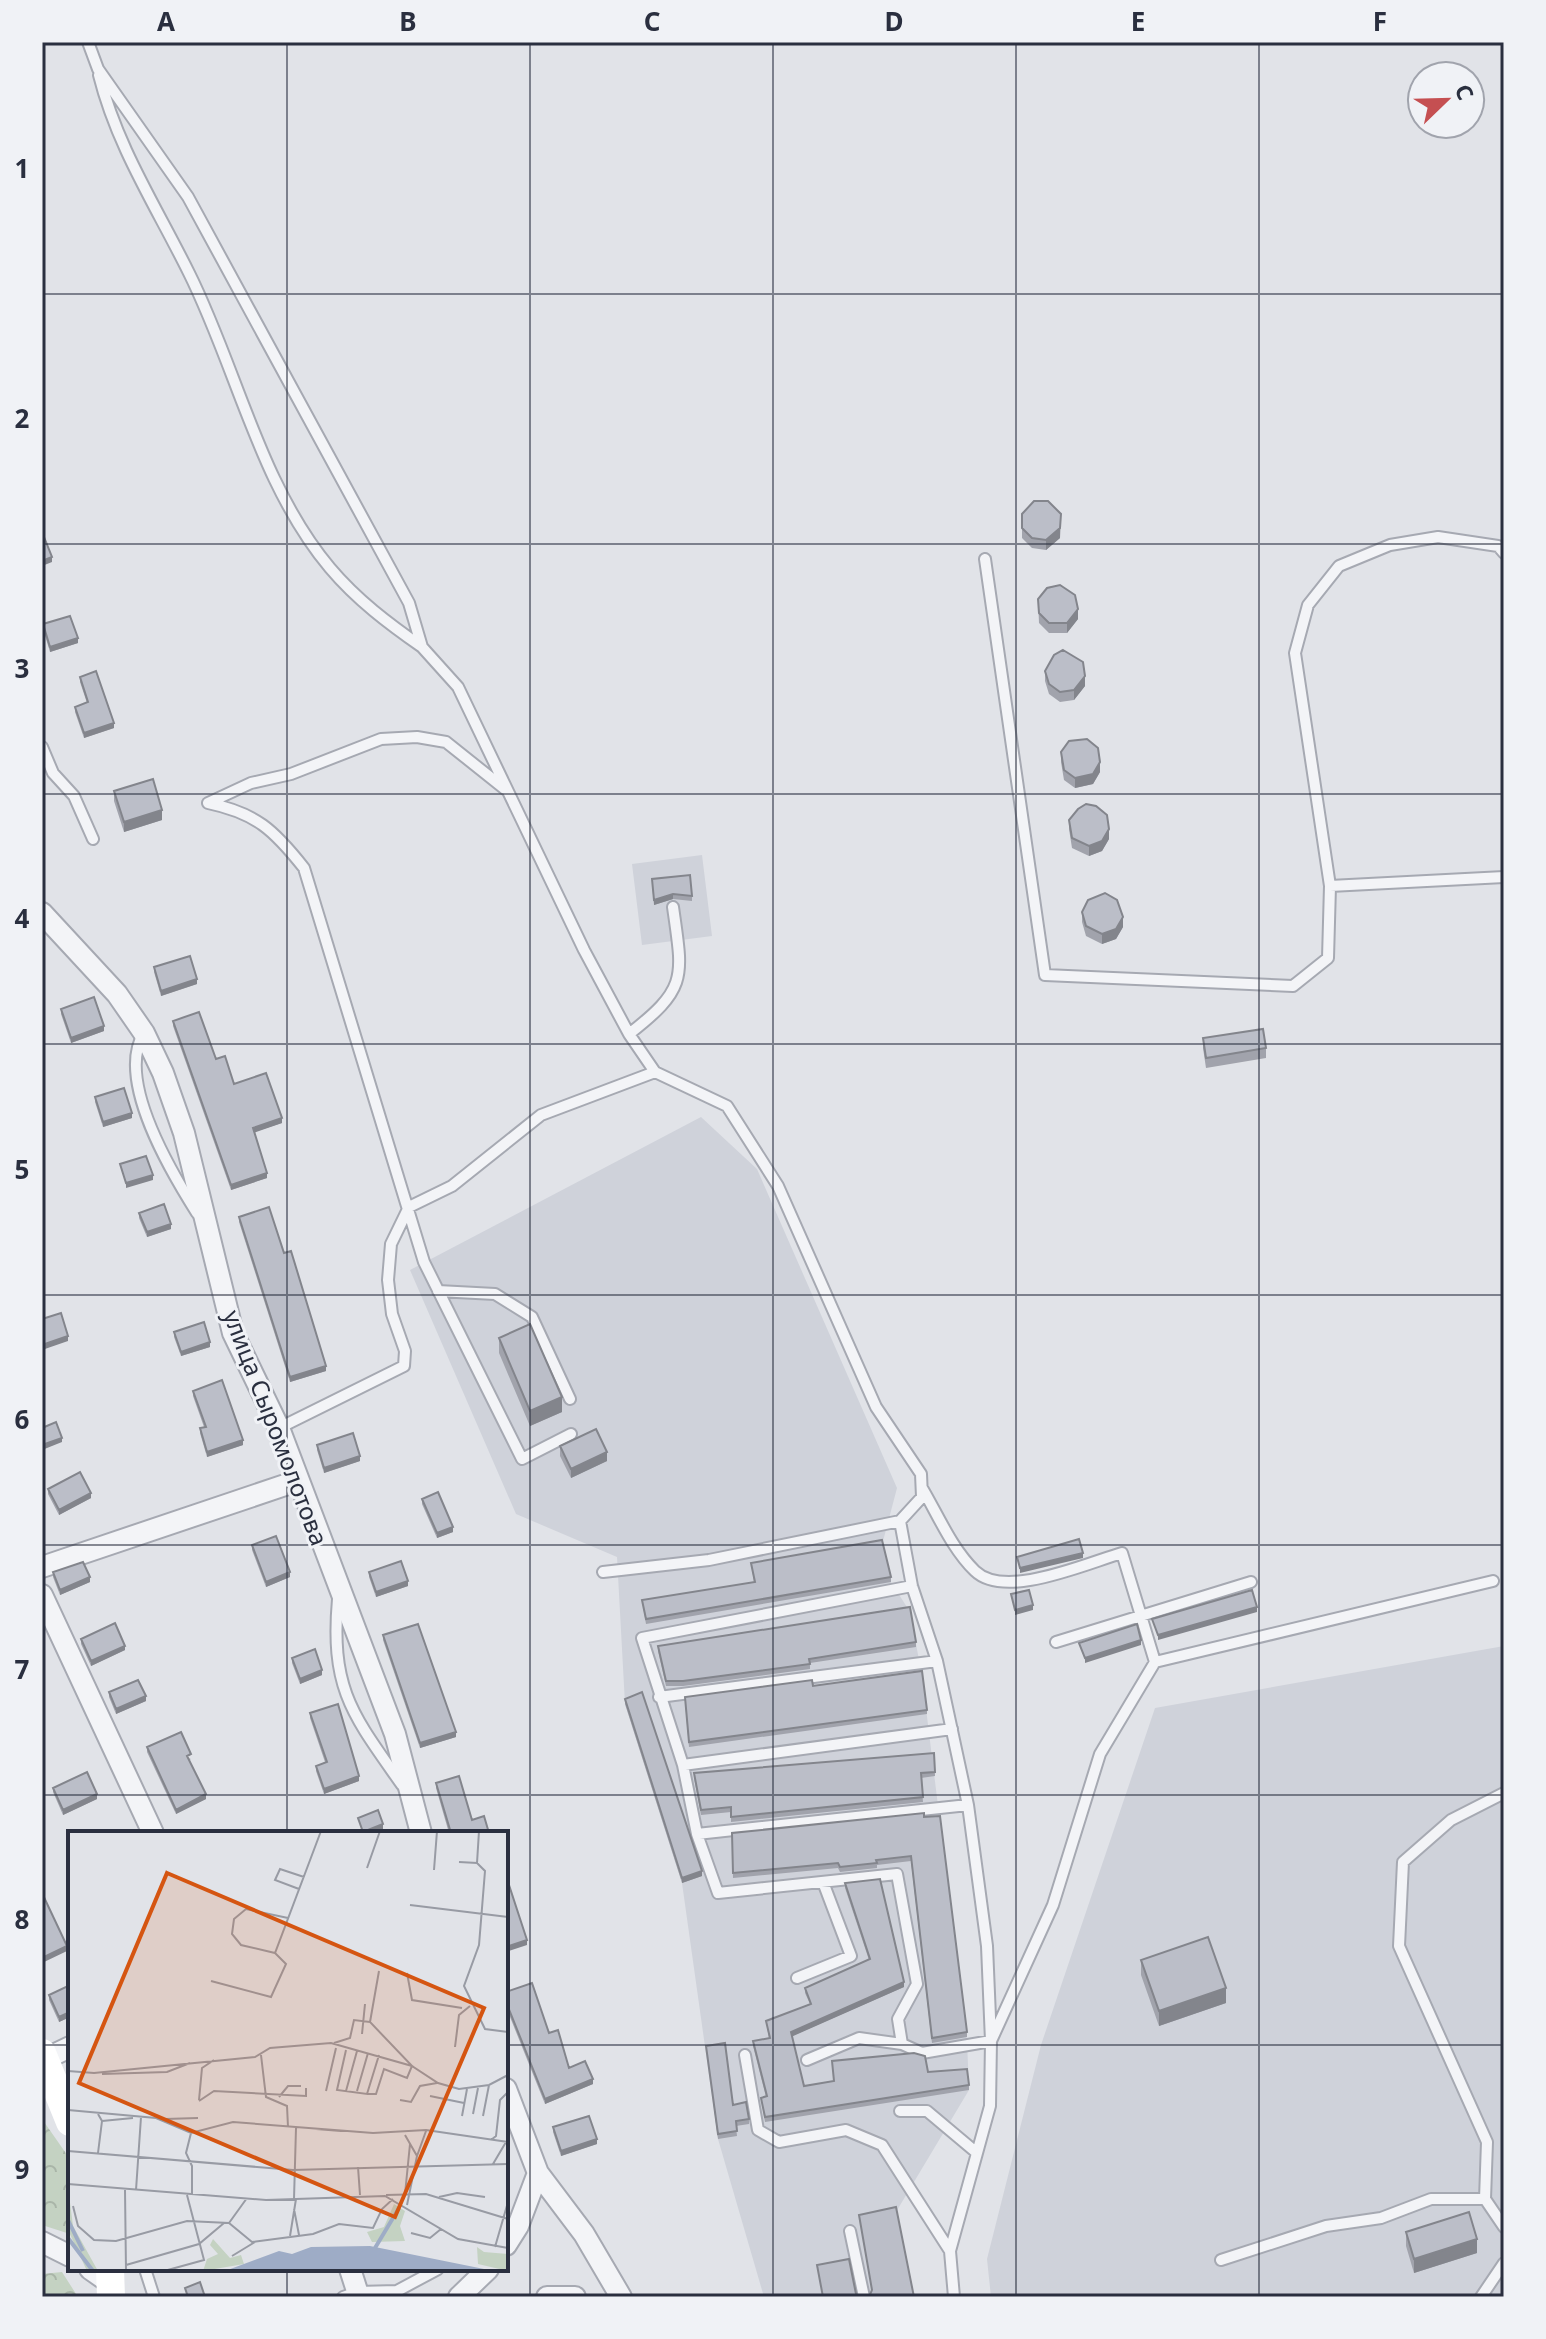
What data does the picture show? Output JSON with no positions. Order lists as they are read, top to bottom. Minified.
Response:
{"streets":{"street":["улица Сыромолотова"]},"north":"top right","grid":{"columns":["A","B","C","D","E","F"],"rows":["1","2","3","4","5","6","7","8","9"]}}
